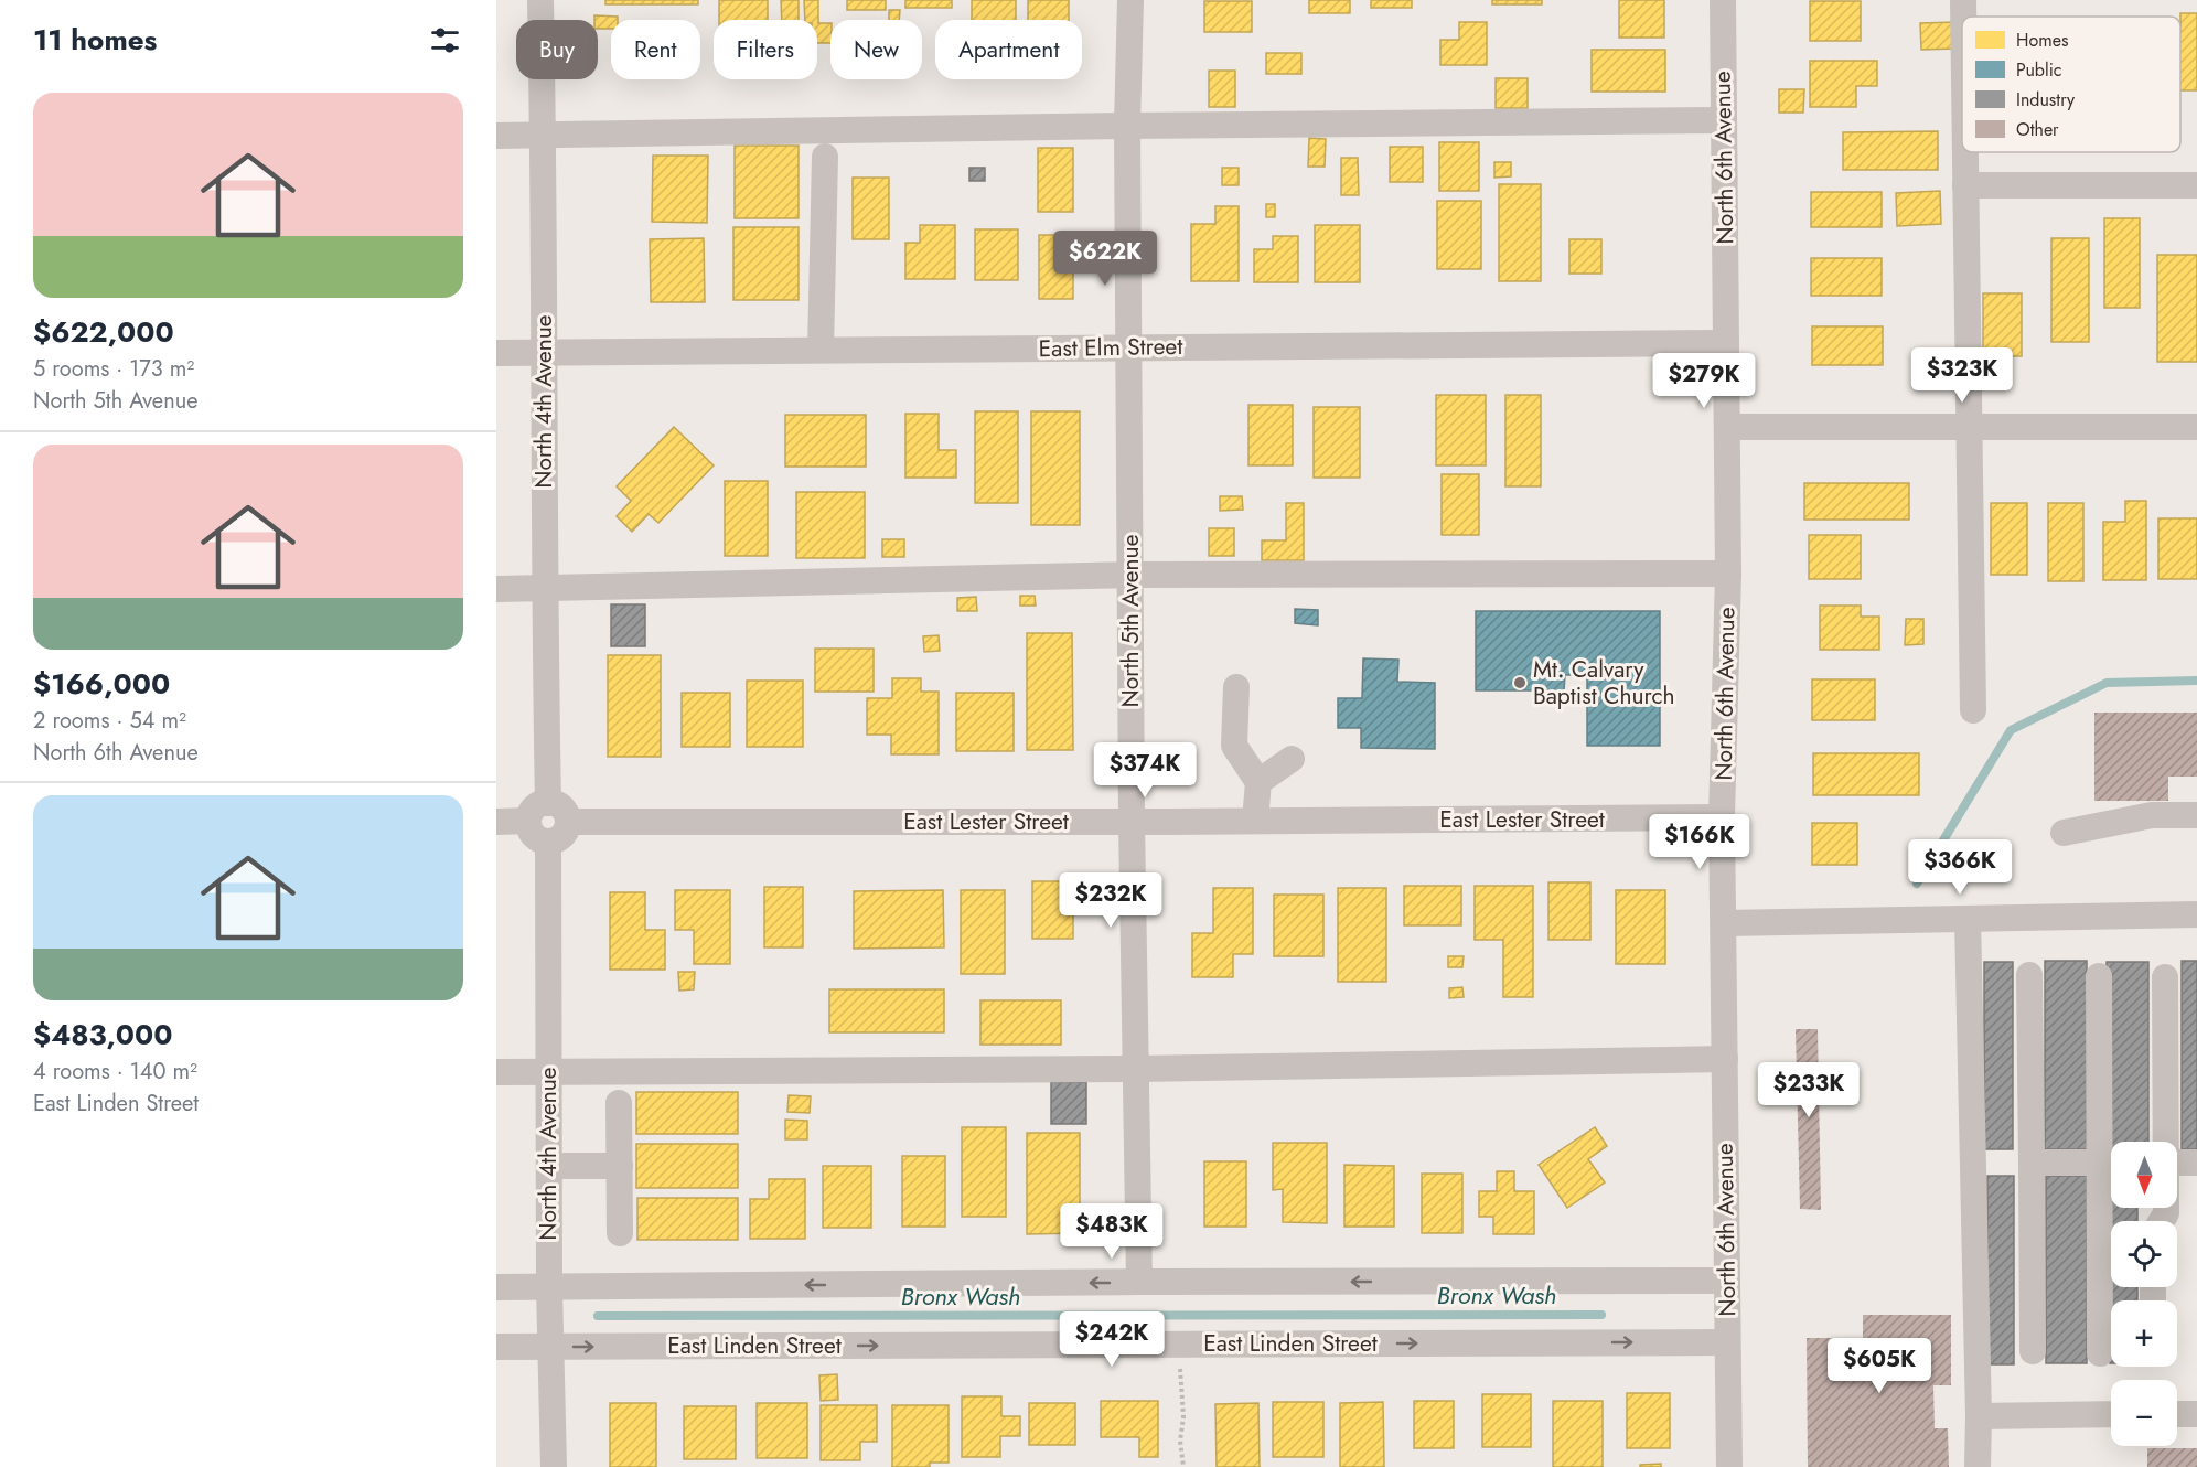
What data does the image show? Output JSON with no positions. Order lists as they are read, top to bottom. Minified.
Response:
{"streets":{"street":["North 6th Avenue","East Elm Street","North 4th Avenue","North 5th Avenue","East Lester Street","East Linden Street"]},"crossings":[["North 6th Avenue","East Elm Street"],["North 6th Avenue","East Lester Street"],["North 6th Avenue","East Linden Street"],["East Elm Street","North 4th Avenue"],["East Elm Street","North 5th Avenue"],["North 4th Avenue","East Lester Street"],["North 4th Avenue","East Linden Street"],["North 5th Avenue","East Lester Street"]],"water":["Bronx Wash"],"places":["Mt. Calvary Baptist Church"],"legend":["Homes","Public","Industry","Other"],"north":"bottom","page":{"heading":"11 homes","chip":["Buy","Rent","Filters","New","Apartment"],"list":[{"name":"$622,000","note":"5 rooms · 173 m² · North 5th Avenue"},{"name":"$166,000","note":"2 rooms · 54 m² · North 6th Avenue"},{"name":"$483,000","note":"4 rooms · 140 m² · East Linden Street"}],"price":["$622K","$323K","$279K","$374K","$166K","$366K","$232K","$233K","$483K","$242K","$605K"],"map_buttons":["+","−"]}}
